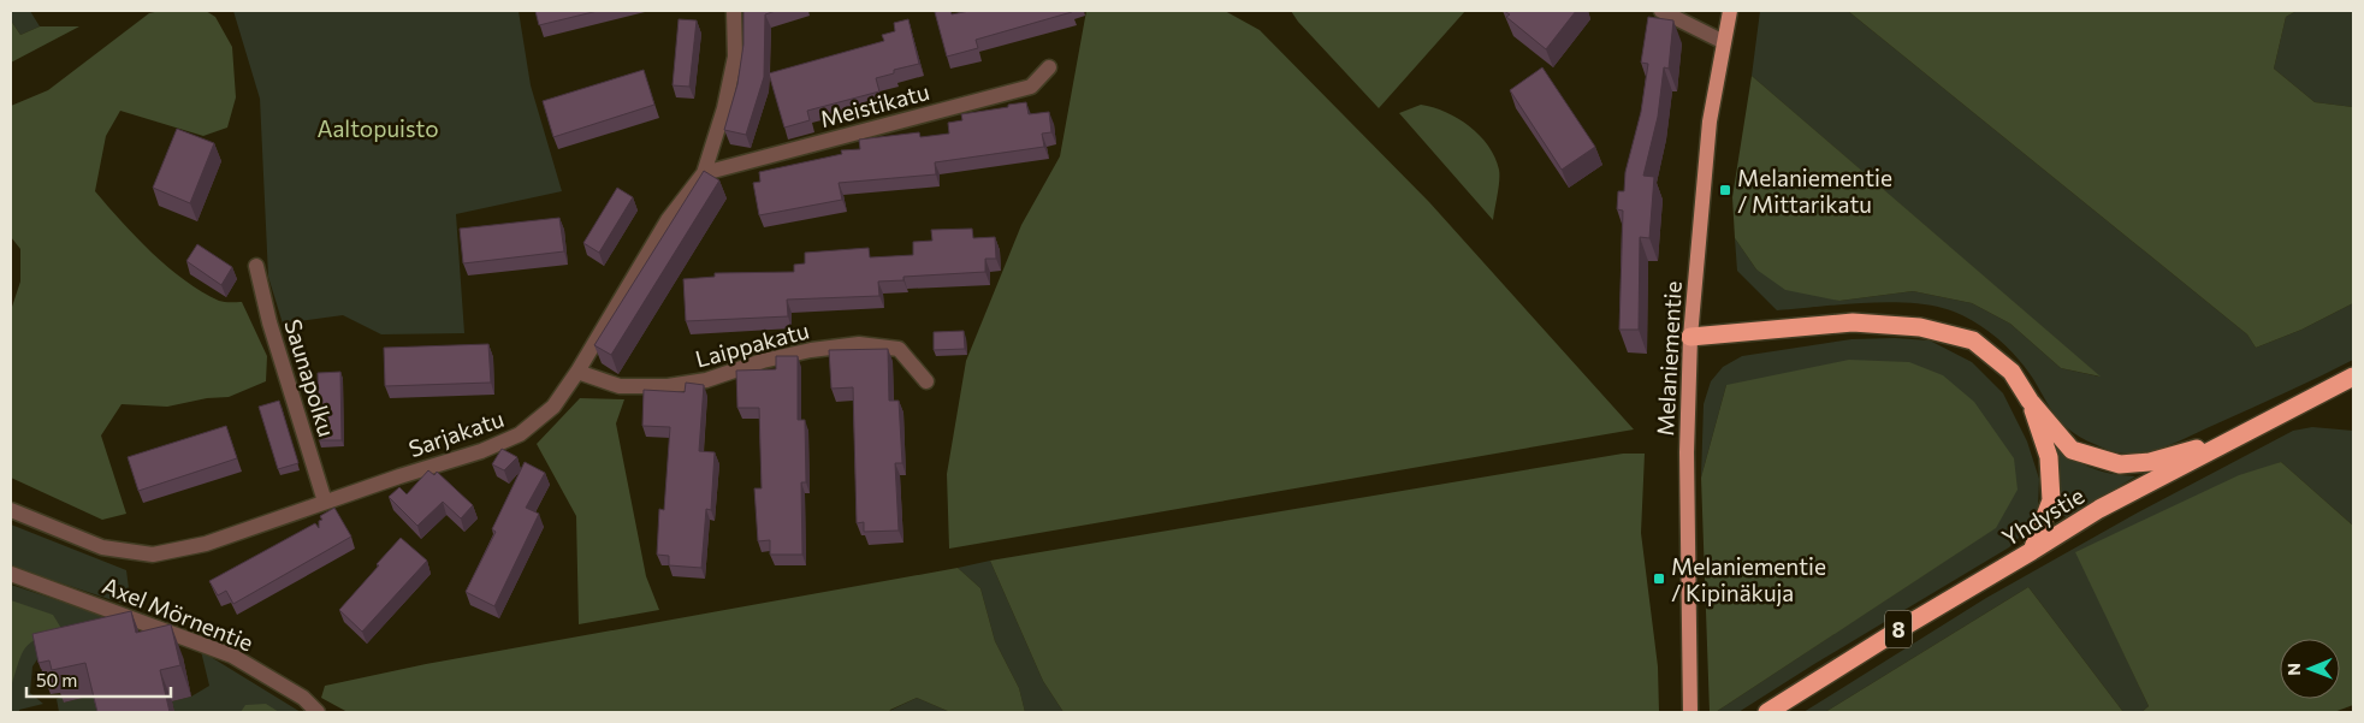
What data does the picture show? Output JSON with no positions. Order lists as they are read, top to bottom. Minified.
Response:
{"streets":{"highway":["Yhdystie","8"],"main road":["Melaniementie"],"street":["Meistikatu","Laippakatu","Saunapolku","Sarjakatu","Axel Mörnentie"]},"crossings":[["Meistikatu","Sarjakatu"],["Laippakatu","Sarjakatu"],["Saunapolku","Sarjakatu"]],"parks":["Aaltopuisto"],"places":{"transit":["Melaniementie / Mittarikatu","Melaniementie / Kipinäkuja"]},"scale_bar":"50 m","north":"left"}
